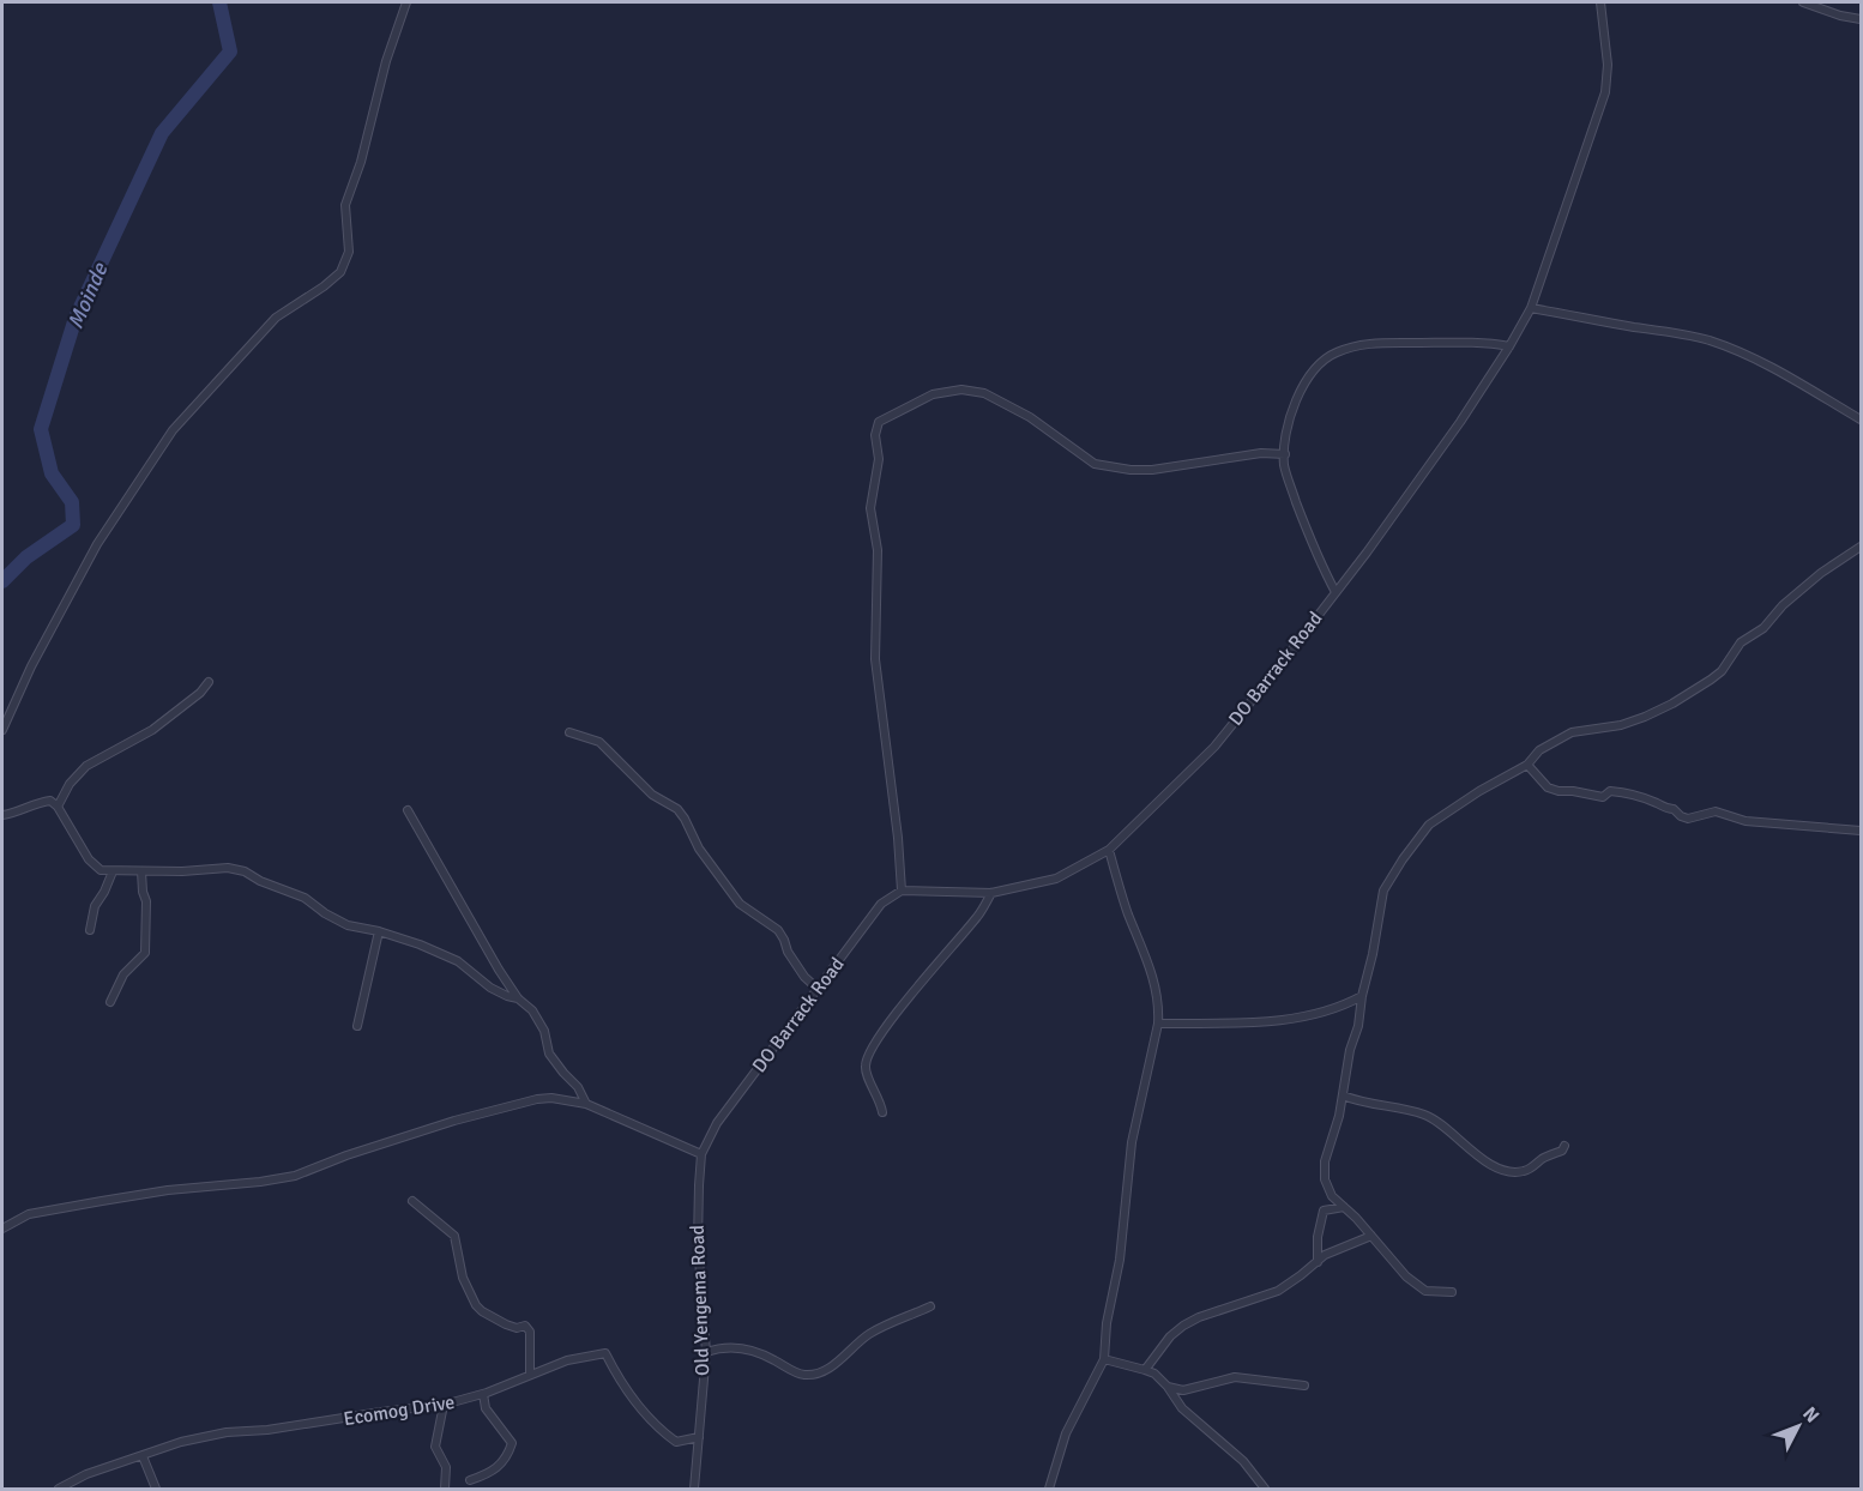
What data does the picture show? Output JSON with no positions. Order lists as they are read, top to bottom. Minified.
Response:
{"streets":{"street":["DO Barrack Road","Old Yengema Road","Ecomog Drive"]},"crossings":[["DO Barrack Road","Old Yengema Road"],["Old Yengema Road","Ecomog Drive"]],"water":["Moinde"],"north":"top right"}
